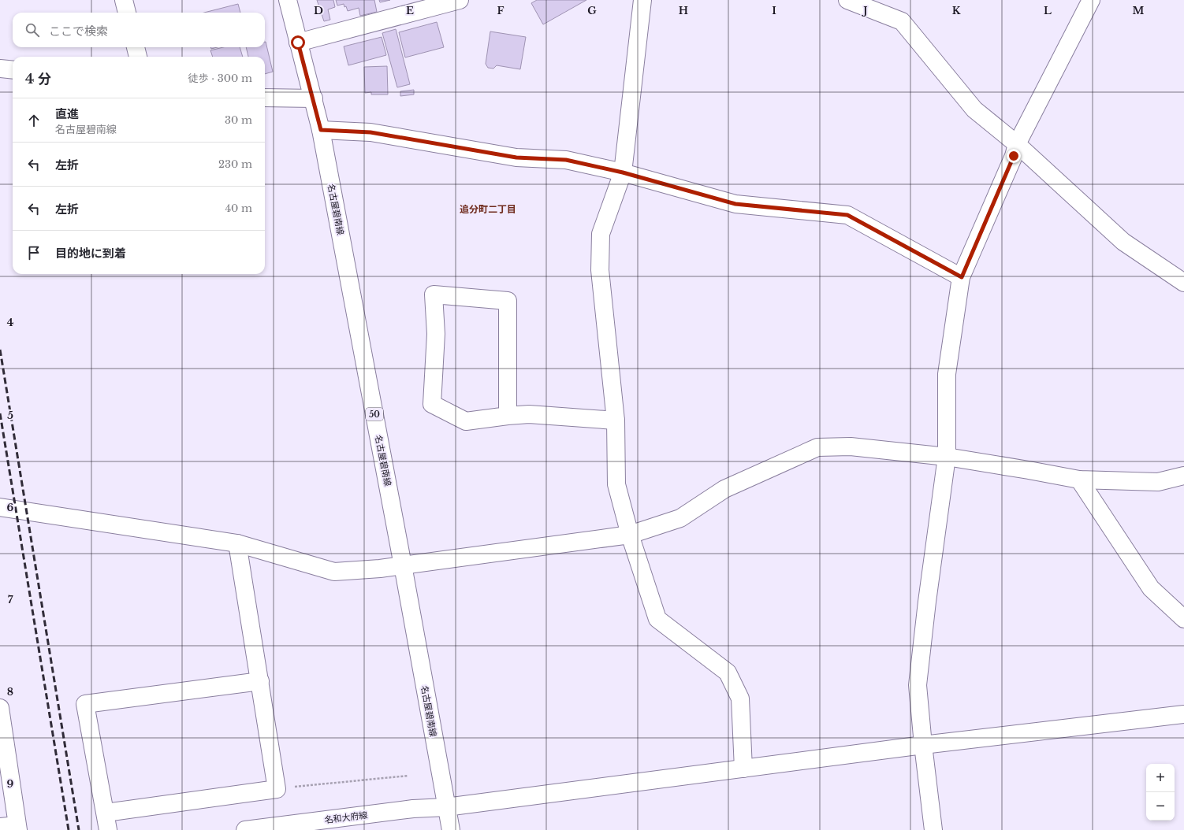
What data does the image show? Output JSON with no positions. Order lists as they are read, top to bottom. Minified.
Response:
{"streets":{"street":["名古屋碧南線","50","名和大府線"]},"crossings":[["名古屋碧南線","名和大府線"]],"districts":["追分町二丁目"],"page":{"search":"ここで検索","heading":["4 分","徒歩 · 300 m"],"list":[["直進","名古屋碧南線","30 m"],["左折","230 m"],["左折","40 m"],"目的地に到着"],"map_buttons":["+","−"]},"grid":{"columns":["D","E","F","G","H","I","J","K","L","M"],"rows":["4","5","6","7","8","9"]}}
